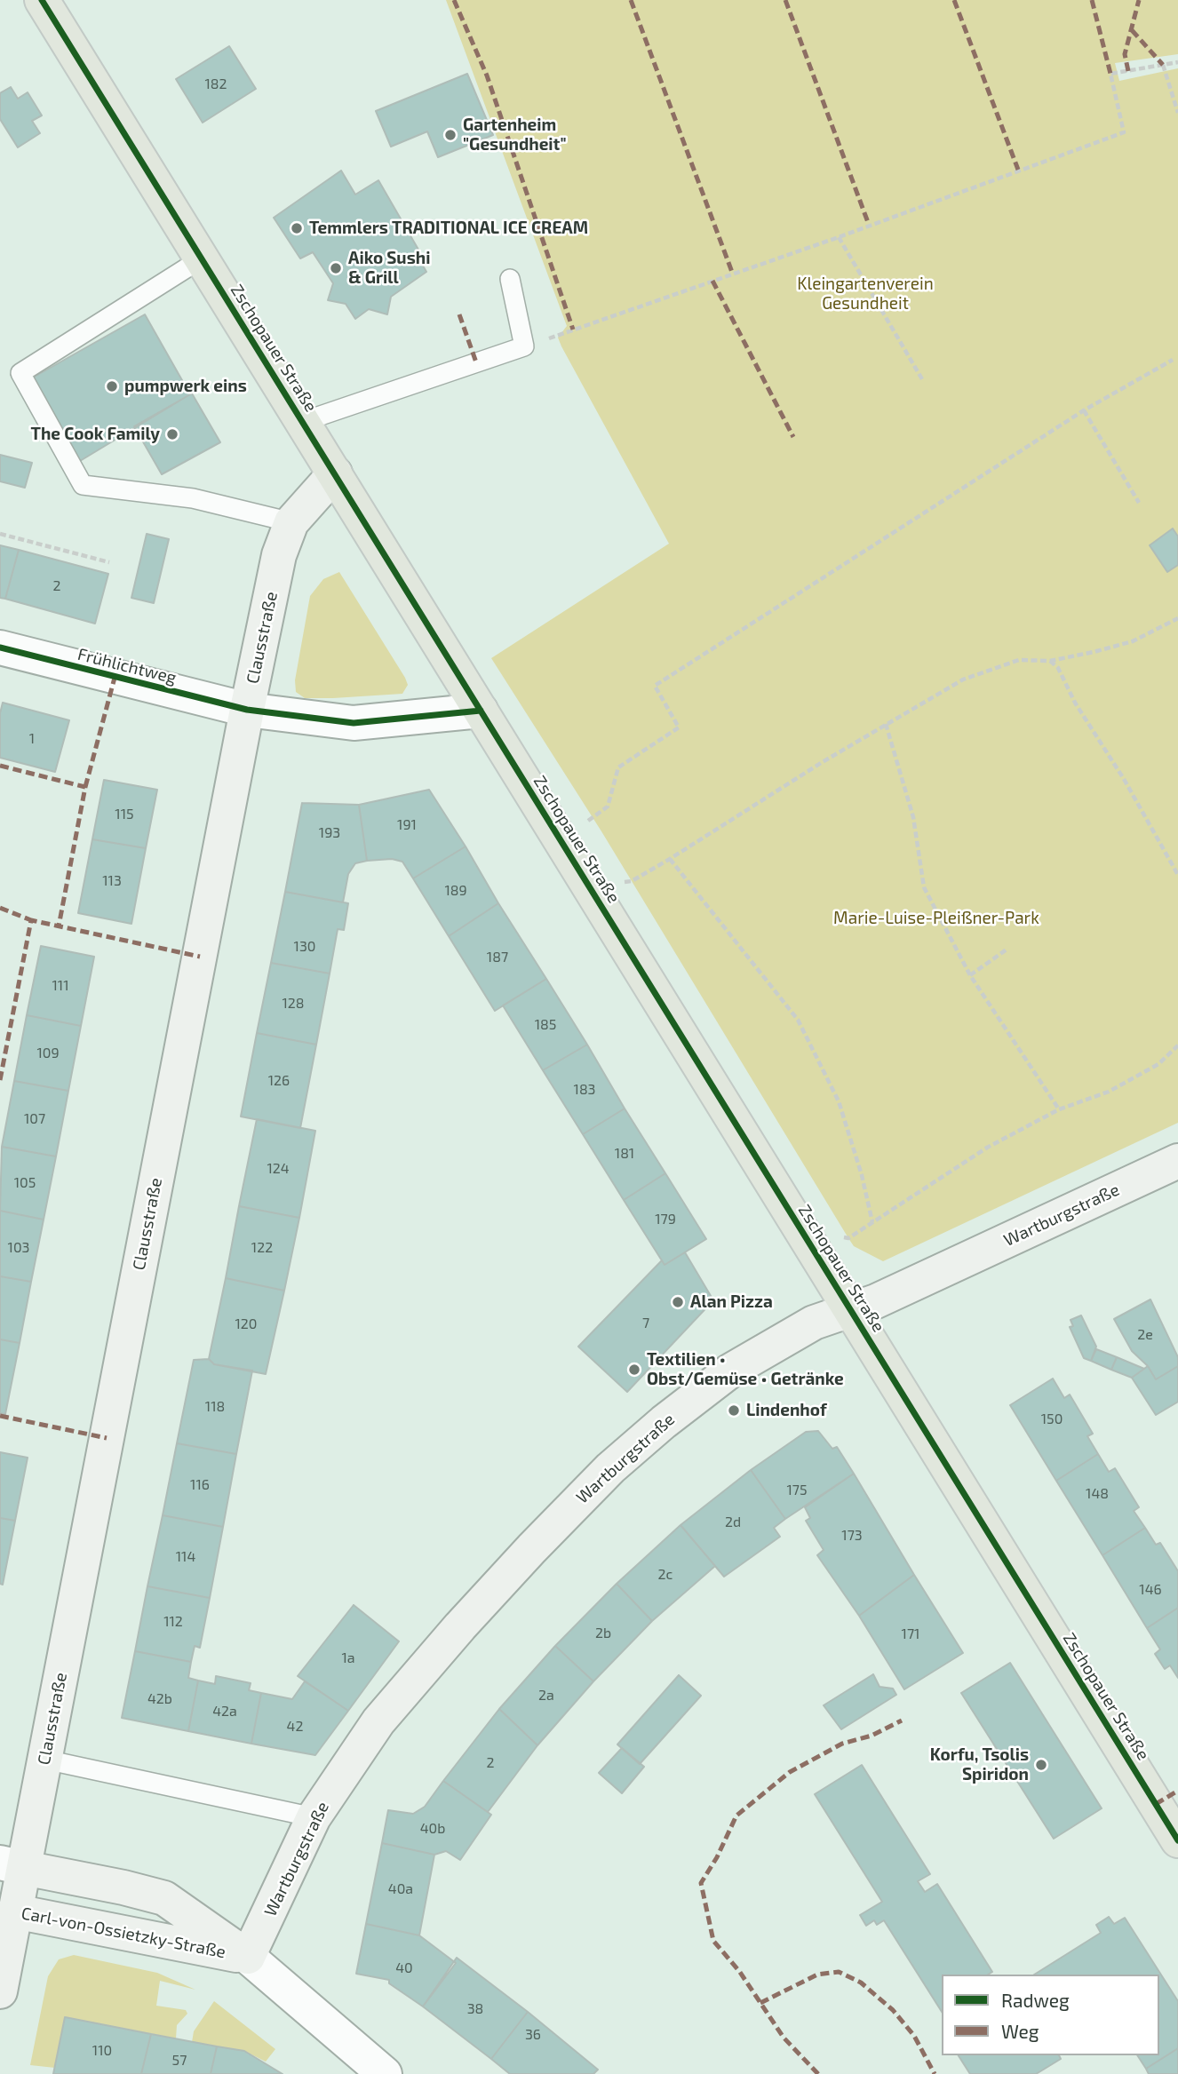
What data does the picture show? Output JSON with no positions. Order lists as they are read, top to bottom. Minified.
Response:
{"streets":{"main road":["Zschopauer Straße","Clausstraße","Wartburgstraße","Carl-von-Ossietzky-Straße"],"street":["Frühlichtweg"]},"crossings":[["Zschopauer Straße","Clausstraße"],["Zschopauer Straße","Wartburgstraße"],["Clausstraße","Frühlichtweg"],["Clausstraße","Carl-von-Ossietzky-Straße"],["Wartburgstraße","Carl-von-Ossietzky-Straße"]],"parks":["Kleingartenverein Gesundheit","Marie-Luise-Pleißner-Park"],"places":["Gartenheim \"Gesundheit\"","Temmlers TRADITIONAL ICE CREAM","Aiko Sushi & Grill","pumpwerk eins","The Cook Family","Alan Pizza","Textilien • Obst/Gemüse • Getränke","Lindenhof","Korfu, Tsolis Spiridon"],"house_numbers":["182","2","1","115","191","193","113","189","130","187","111","128","185","109","126","183","107","181","124","105","179","103","122","7","120","2e","118","150","116","175","148","2d","173","114","2c","146","112","2b","171","1a","2a","42b","42a","42","2","40b","40a","40","38","36","110","57"],"legend":["Radweg","Weg"]}
